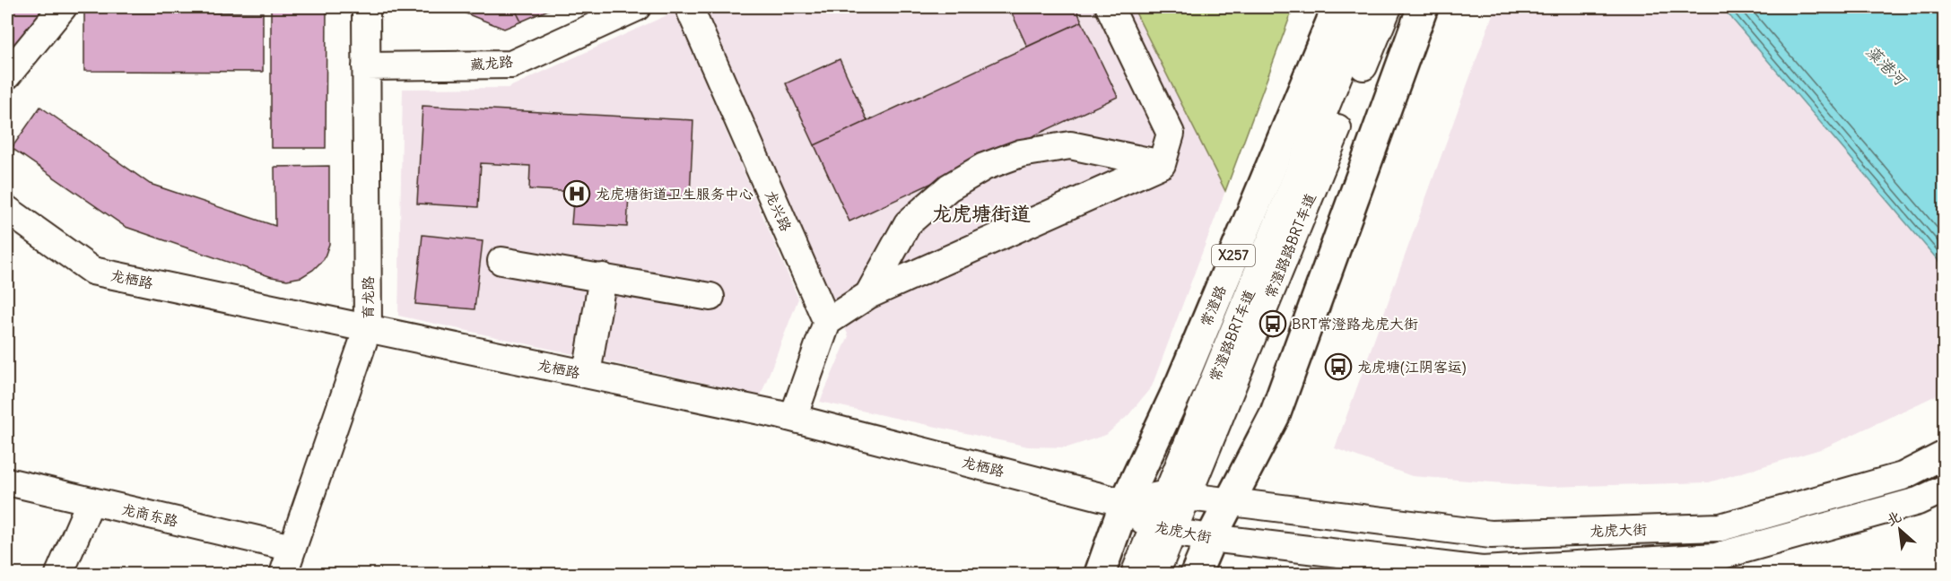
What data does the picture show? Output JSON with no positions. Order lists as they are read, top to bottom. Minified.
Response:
{"streets":{"main road":["X257","常澄路"],"street":["藏龙路","龙兴路","常澄路路BRT车道","龙栖路","育龙路","常澄路BRT车道","龙商东路","龙虎大街"]},"crossings":[["藏龙路","育龙路"],["常澄路路BRT车道","常澄路BRT车道"],["常澄路路BRT车道","龙虎大街"],["龙栖路","育龙路"],["龙栖路","常澄路"],["龙栖路","龙虎大街"],["育龙路","龙商东路"],["常澄路","龙虎大街"],["常澄路BRT车道","龙虎大街"]],"districts":["龙虎塘街道"],"water":["藻港河"],"places":{"hospital":["龙虎塘街道卫生服务中心"],"bus stop":["BRT常澄路龙虎大街","龙虎塘(江阴客运)"]},"north":"top left"}
